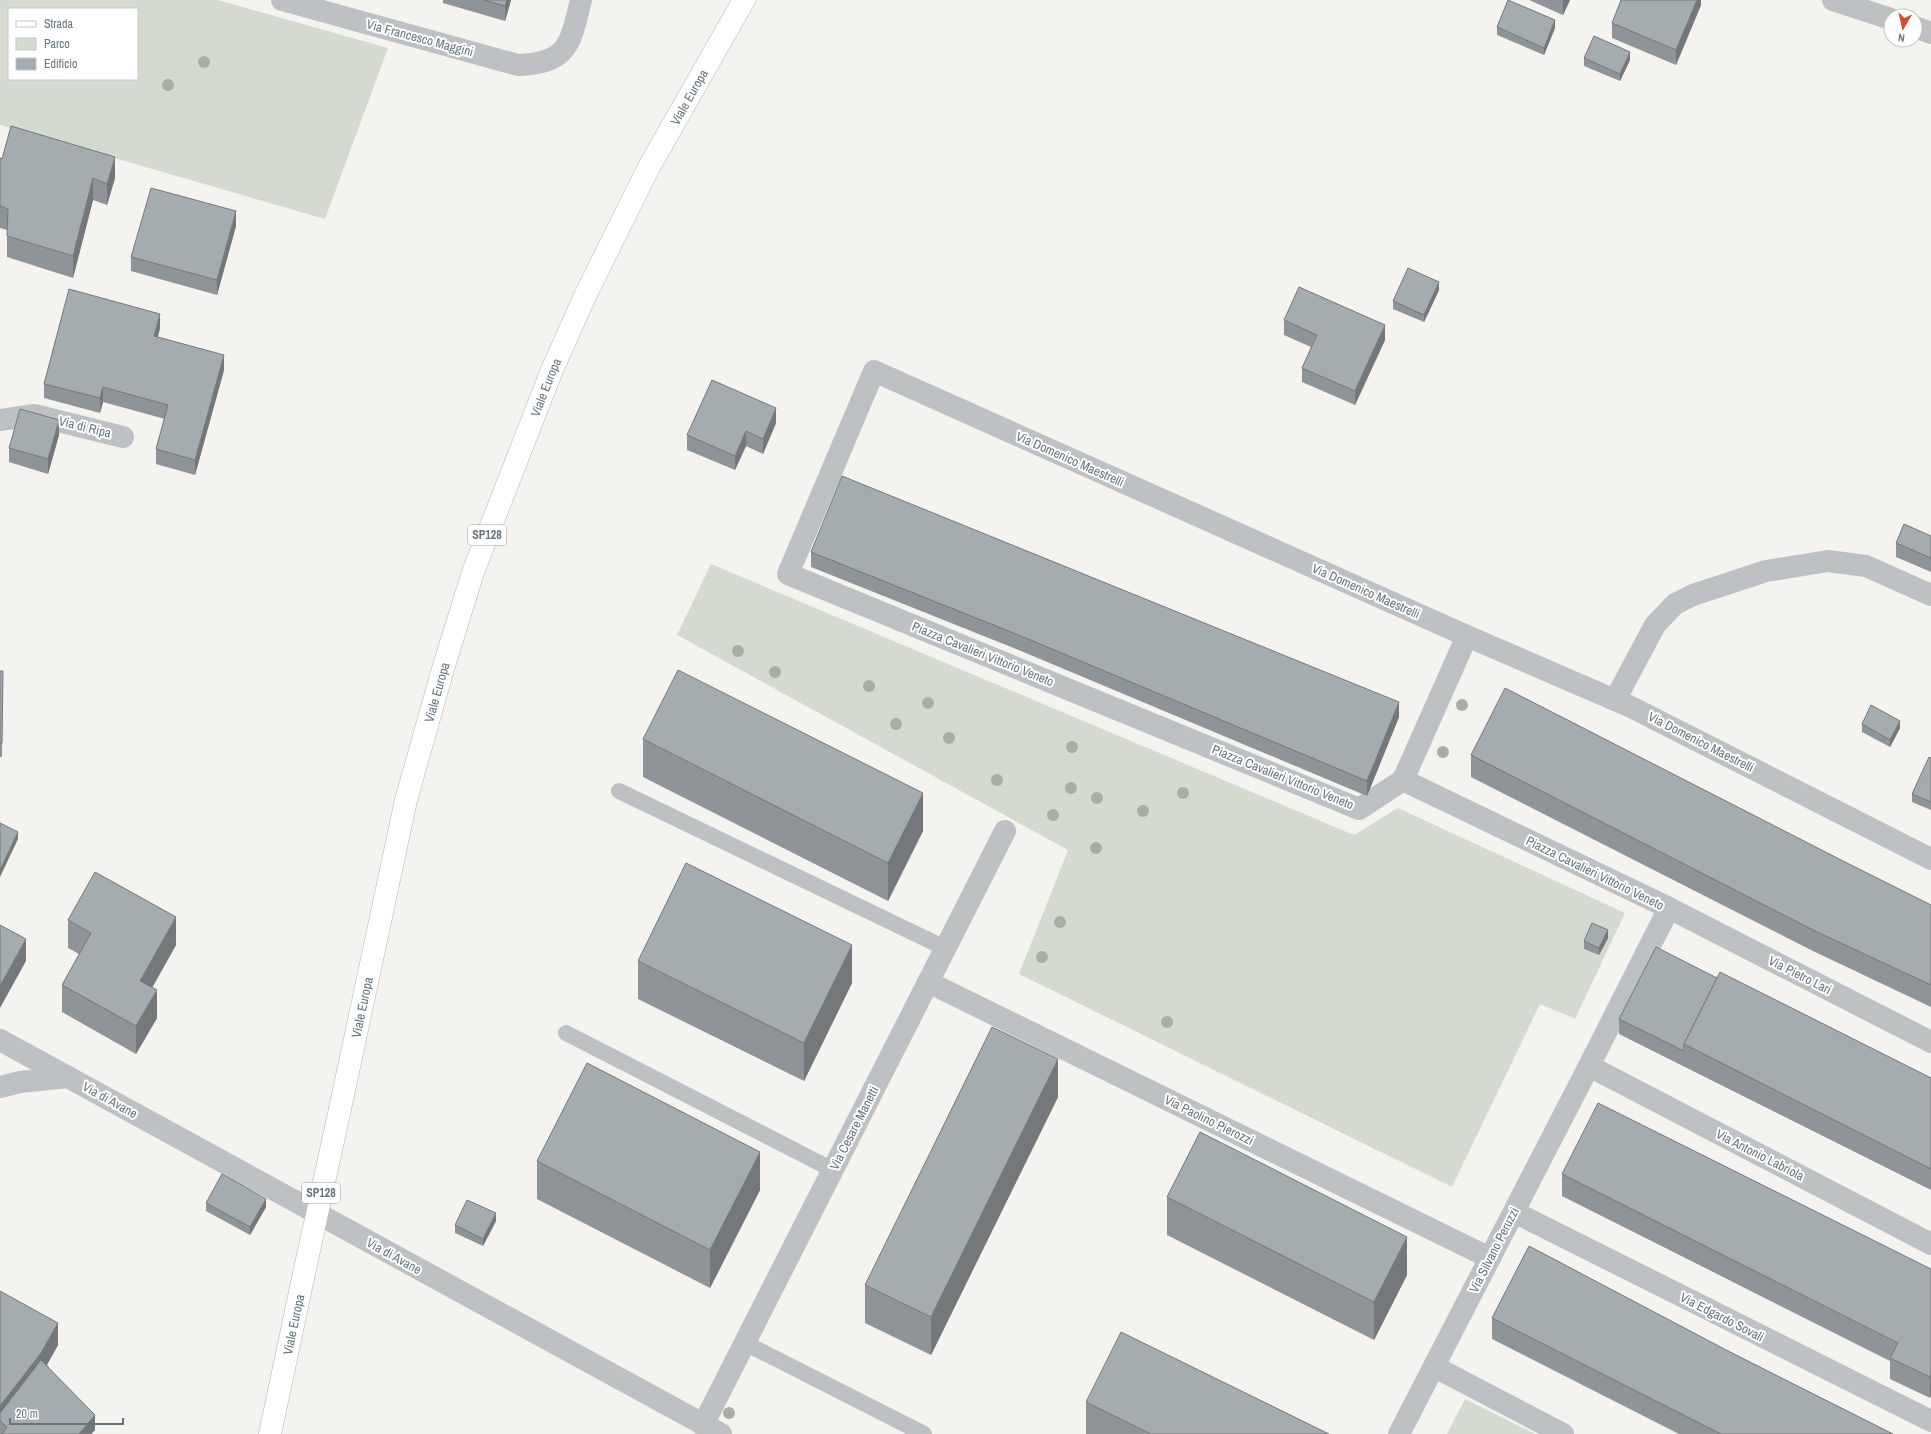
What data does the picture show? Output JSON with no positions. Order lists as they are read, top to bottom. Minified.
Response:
{"streets":{"main road":["Viale Europa","SP128"],"street":["Via Francesco Maggini","Via di Ripa","Via Domenico Maestrelli","Piazza Cavalieri Vittorio Veneto","Via Pietro Lari","Via di Avane","Via Paolino Pierozzi","Via Cesare Manetti","Via Antonio Labriola","Via Silvano Peruzzi","Via Edgardo Sovali"]},"crossings":[["Via Domenico Maestrelli","Piazza Cavalieri Vittorio Veneto"],["Piazza Cavalieri Vittorio Veneto","Via Pietro Lari"],["Piazza Cavalieri Vittorio Veneto","Via Antonio Labriola"],["Piazza Cavalieri Vittorio Veneto","Via Silvano Peruzzi"],["Via di Avane","Via Cesare Manetti"],["Via Paolino Pierozzi","Via Cesare Manetti"],["Via Paolino Pierozzi","Via Silvano Peruzzi"],["Via Antonio Labriola","Via Silvano Peruzzi"],["Via Silvano Peruzzi","Via Edgardo Sovali"]],"legend":["Strada","Parco","Edificio"],"scale_bar":"20 m","north":"bottom"}
